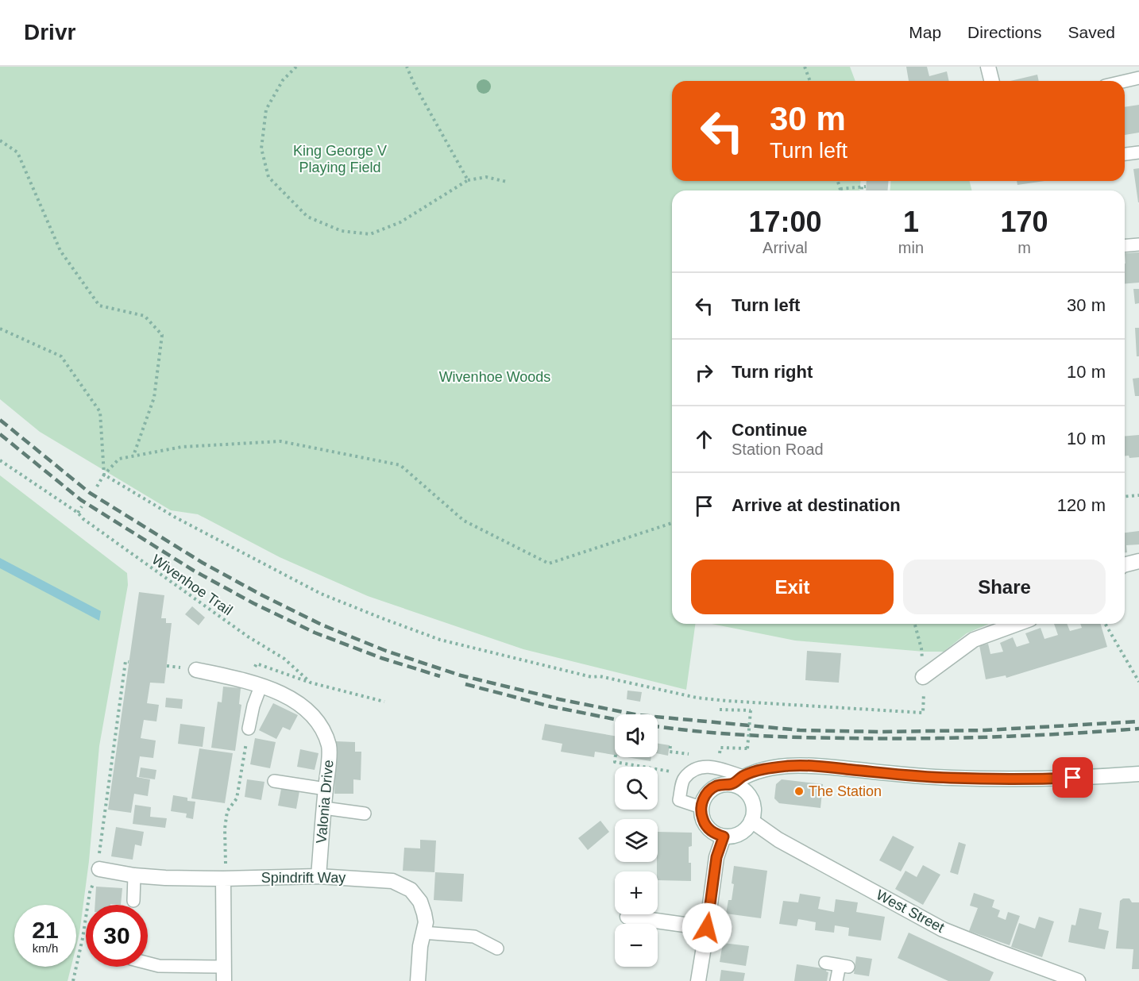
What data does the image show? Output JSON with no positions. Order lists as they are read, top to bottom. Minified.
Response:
{"streets":{"street":["Valonia Drive","Spindrift Way","West Street"],"path":["Wivenhoe Trail"]},"crossings":[["Valonia Drive","Spindrift Way"]],"parks":["King George V Playing Field","Wivenhoe Woods"],"places":["The Station"],"page":{"header":"Drivr","nav":["Map","Directions","Saved"],"turn":["30 m","Turn left"],"eta":["17:00","Arrival","1","min","170","m"],"list":[{"name":"Turn left","value":"30 m"},{"name":"Turn right","value":"10 m"},{"name":"Continue","note":"Station Road","value":"10 m"},{"name":"Arrive at destination","value":"120 m"}],"buttons":["Exit","Share"],"map_buttons":["+","−"],"speed":"21 km/h","limit":"30"}}
